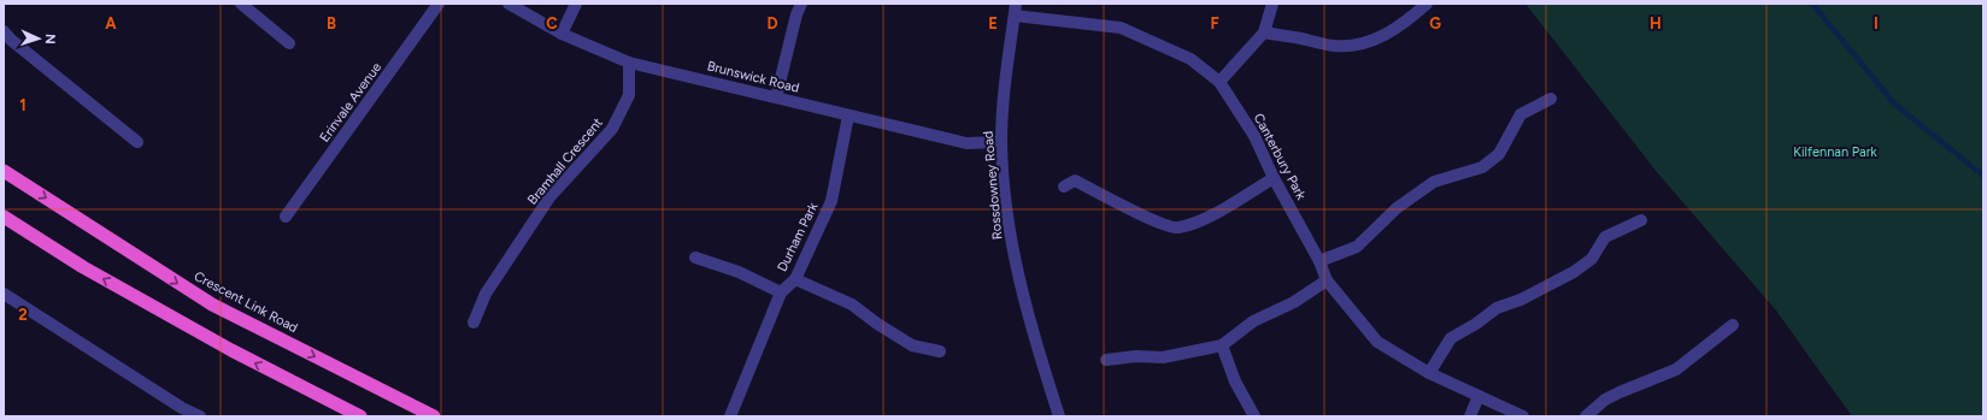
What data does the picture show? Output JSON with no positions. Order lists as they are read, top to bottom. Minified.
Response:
{"streets":{"highway":["Crescent Link Road"],"street":["Brunswick Road","Erinvale Avenue","Canterbury Park","Bramhall Crescent","Rossdowney Road","Durham Park"]},"crossings":[["Brunswick Road","Bramhall Crescent"],["Brunswick Road","Rossdowney Road"],["Brunswick Road","Durham Park"],["Canterbury Park","Rossdowney Road"]],"parks":["Kilfennan Park"],"north":"right","grid":{"columns":["A","B","C","D","E","F","G","H","I"],"rows":["1","2"]}}
